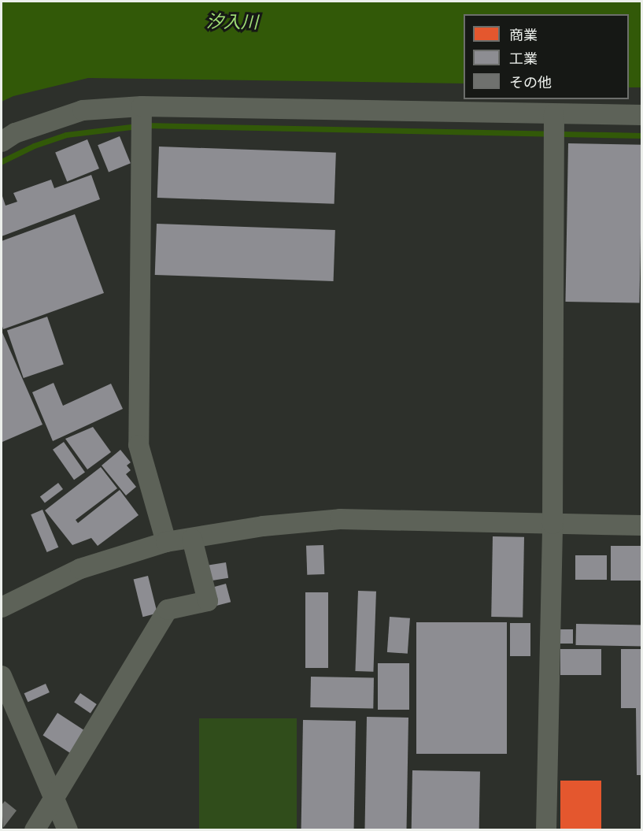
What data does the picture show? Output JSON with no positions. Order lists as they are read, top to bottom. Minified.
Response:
{"water":["汐入川"],"legend":["商業","工業","その他"]}
